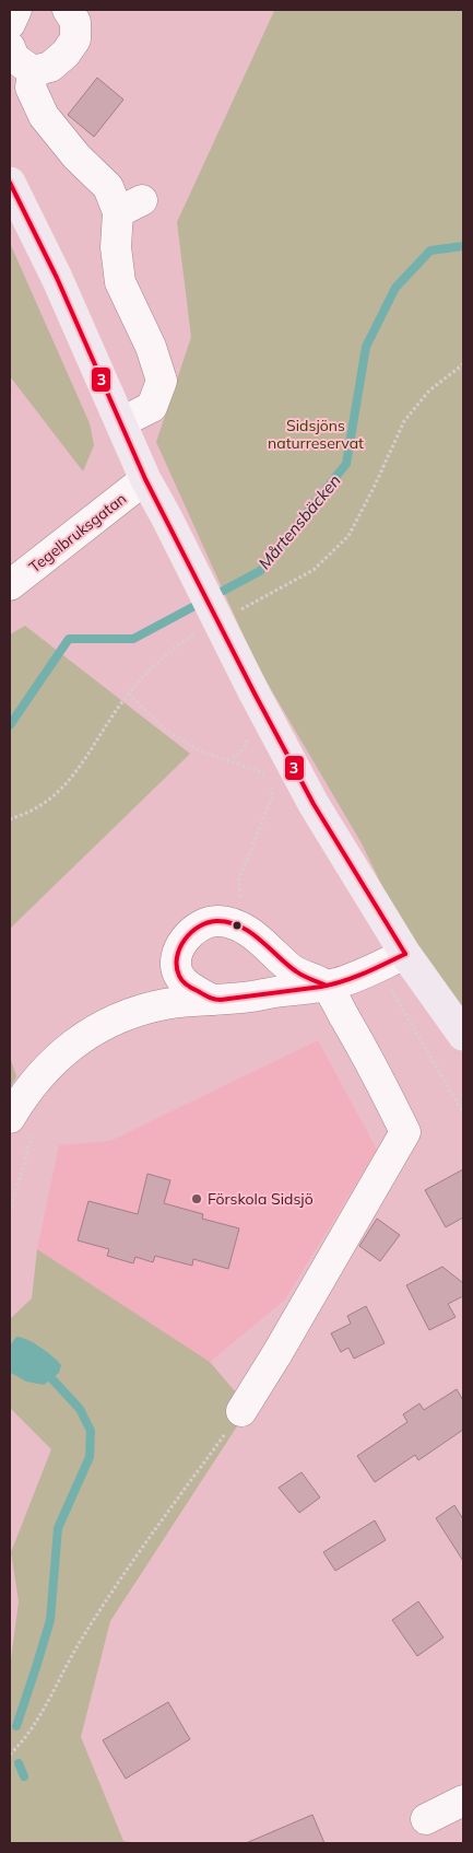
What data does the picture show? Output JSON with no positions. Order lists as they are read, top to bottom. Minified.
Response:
{"streets":{"street":["Tegelbruksgatan"]},"water":["Mårtensbäcken"],"parks":["Sidsjöns naturreservat"],"places":["Förskola Sidsjö"],"lines":["transit line 3"]}
